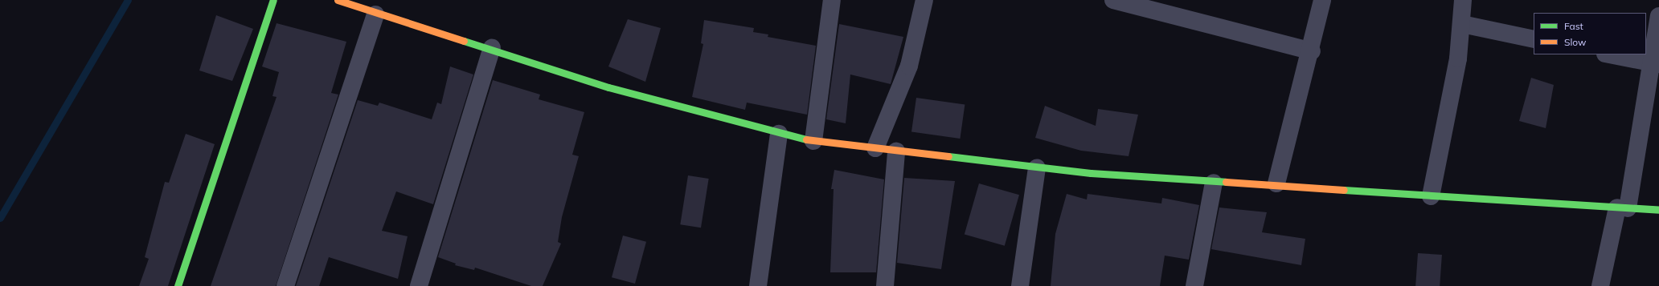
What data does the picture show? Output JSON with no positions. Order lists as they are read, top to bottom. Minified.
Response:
{"legend":["Fast","Slow"]}
